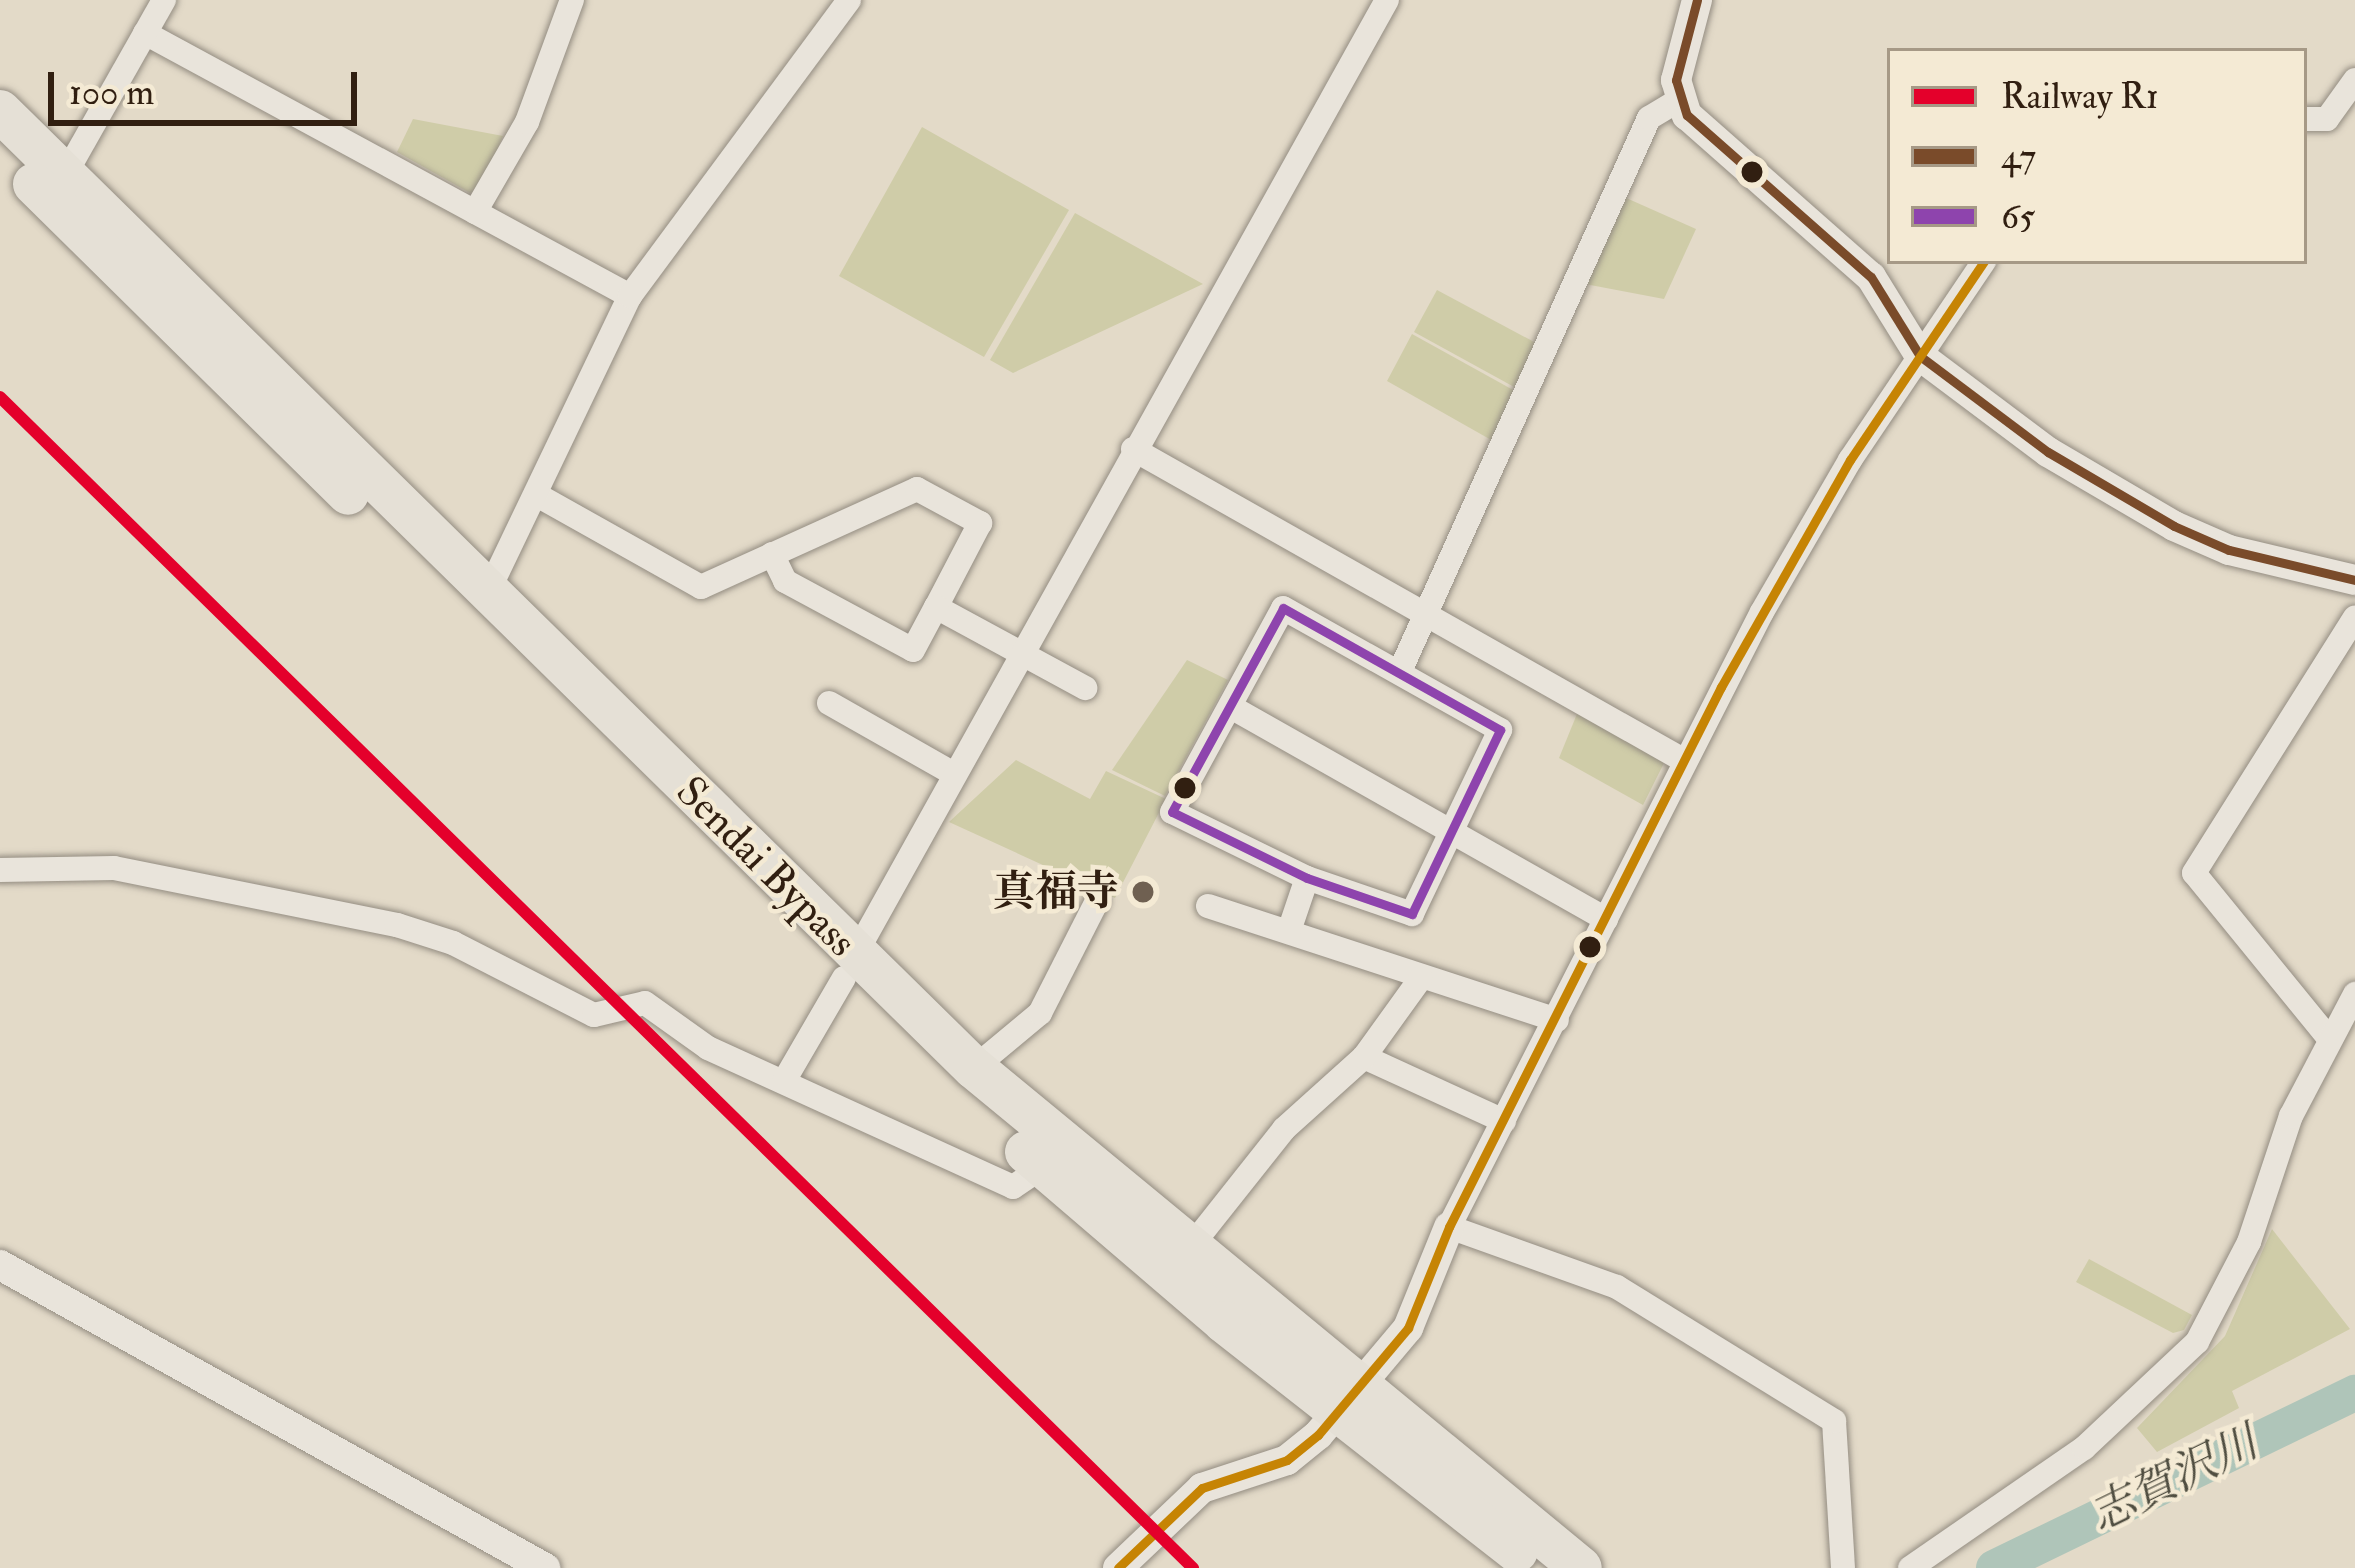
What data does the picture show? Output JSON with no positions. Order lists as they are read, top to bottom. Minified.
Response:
{"streets":{"highway":["Sendai Bypass"]},"water":["志賀沢川"],"places":["真福寺"],"lines":["transit line 47","rail line R1","transit line 65"],"legend":["Railway R1","47","65"],"scale_bar":"100 m"}
